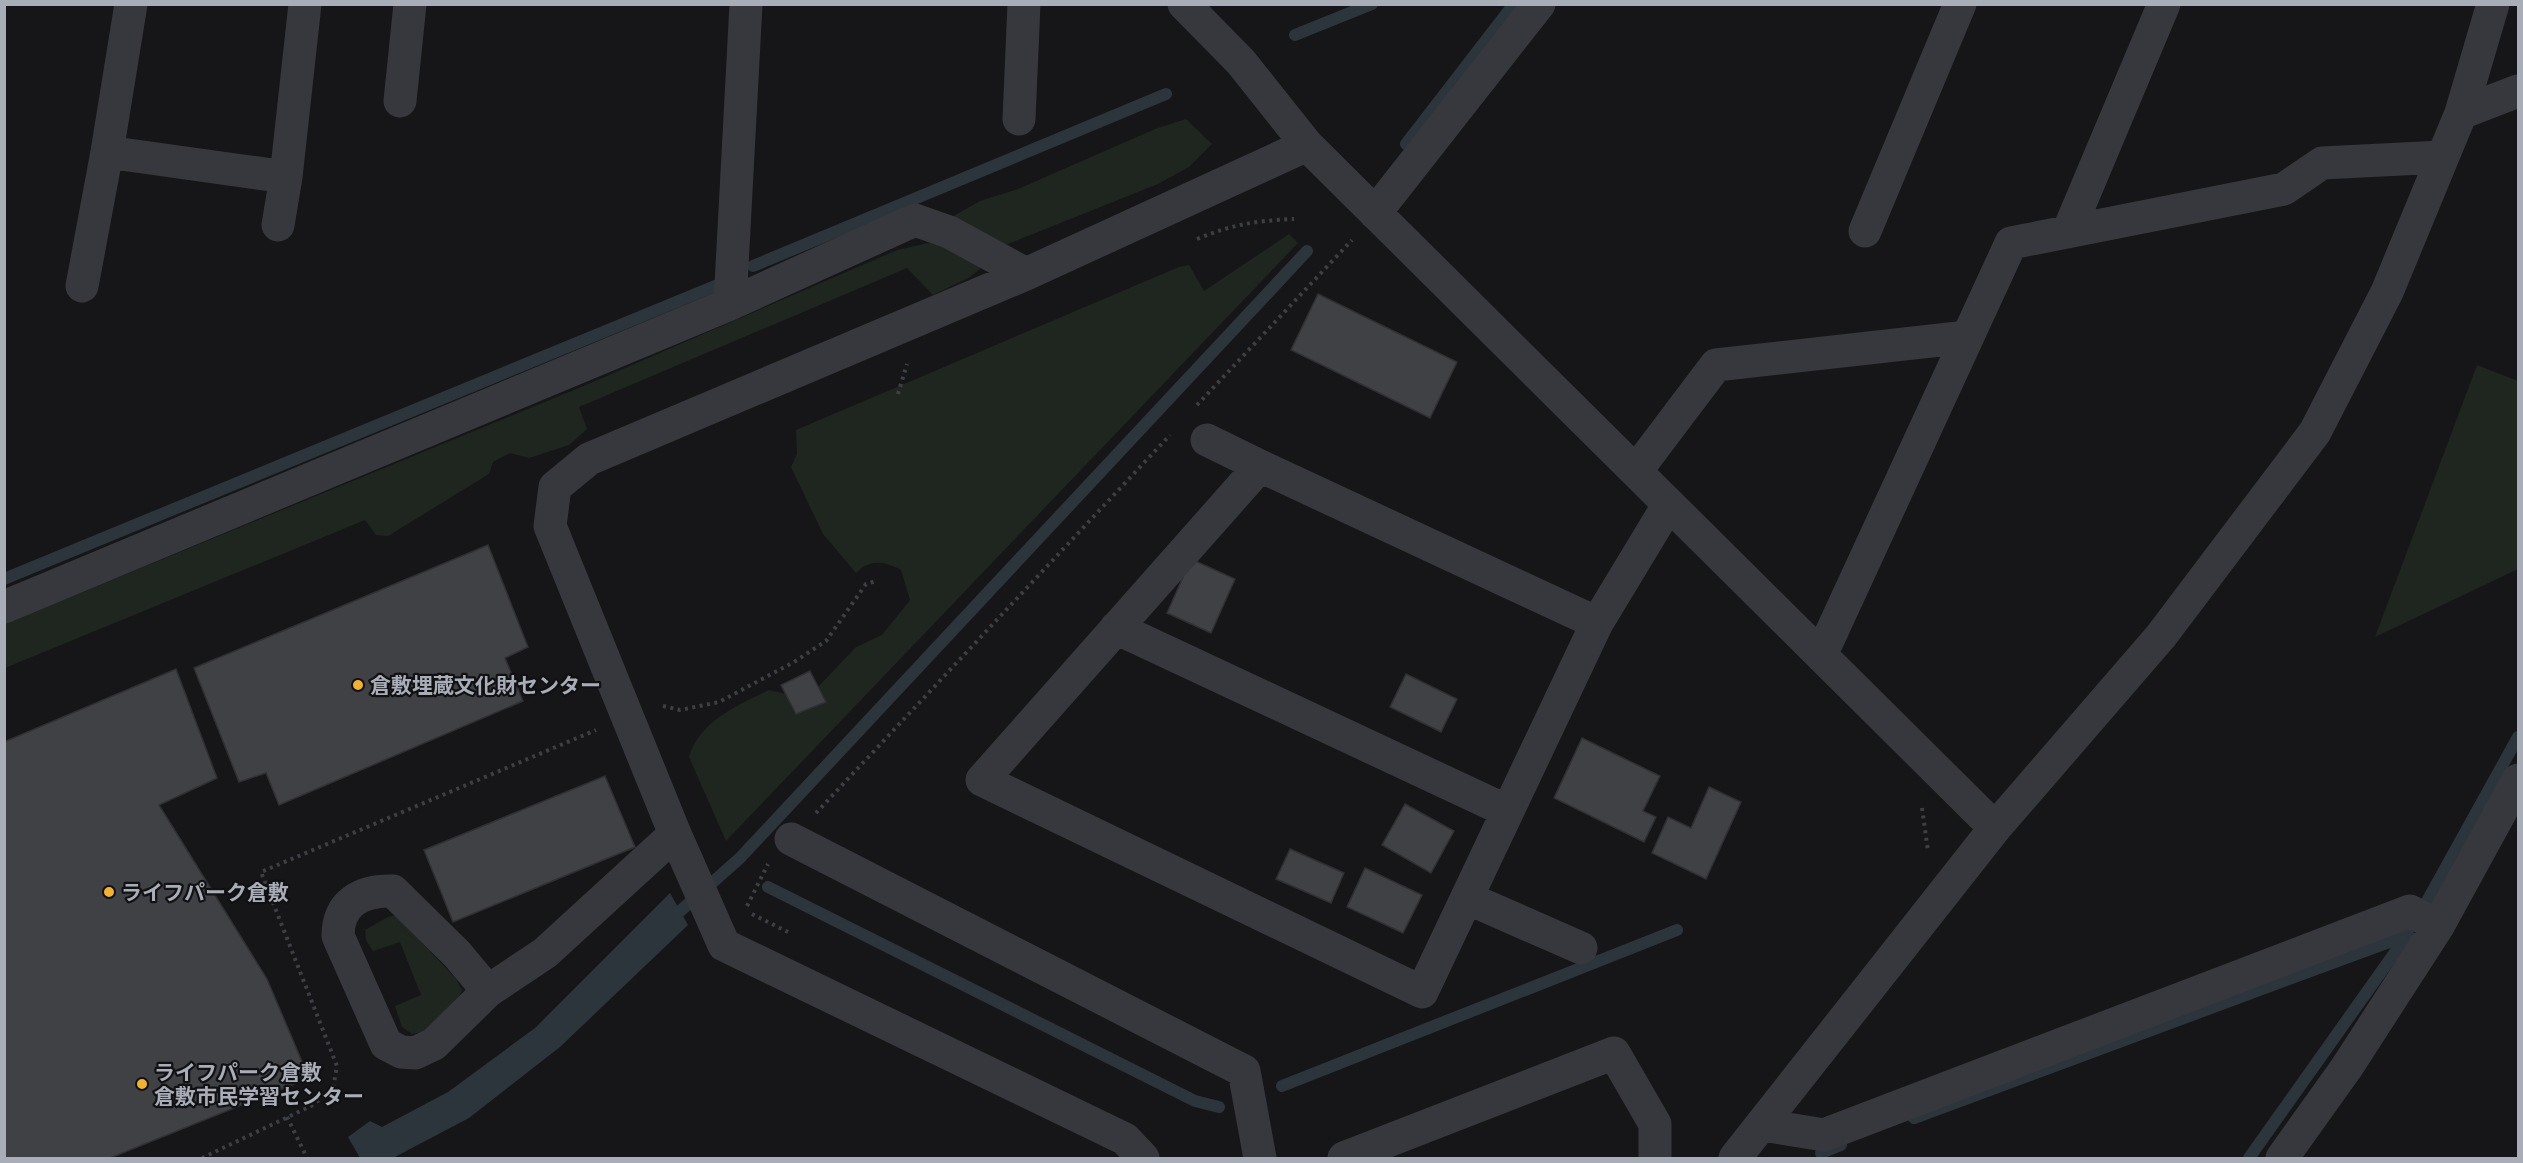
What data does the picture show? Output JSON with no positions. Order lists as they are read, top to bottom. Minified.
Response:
{"places":["倉敷埋蔵文化財センター","ライフパーク倉敷","ライフパーク倉敷 倉敷市民学習センター"]}
